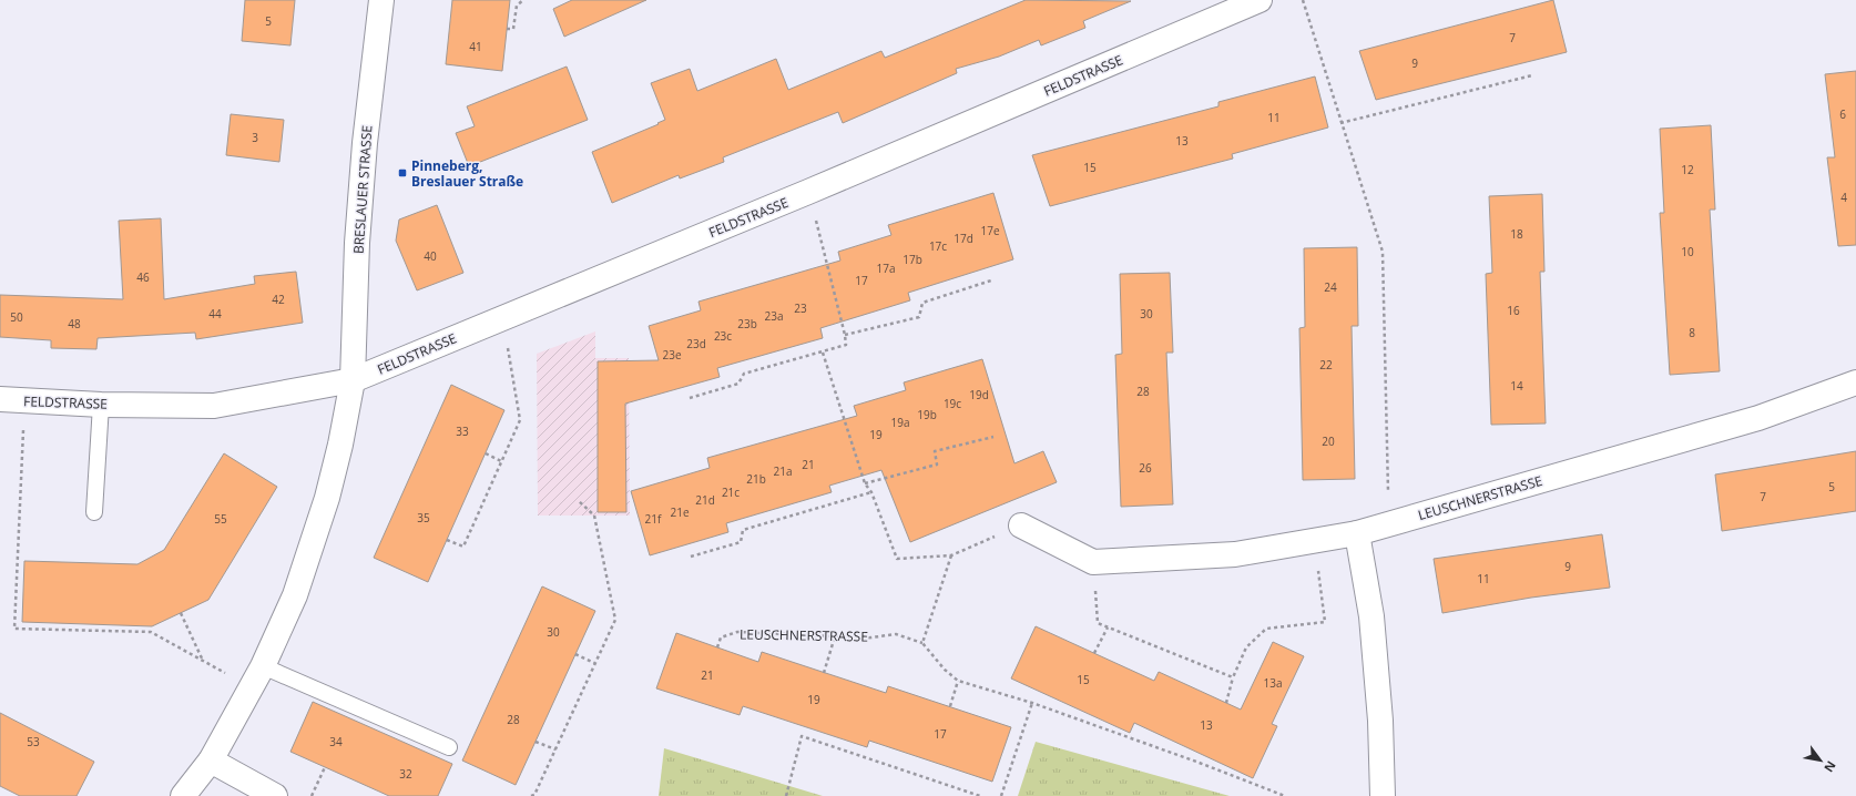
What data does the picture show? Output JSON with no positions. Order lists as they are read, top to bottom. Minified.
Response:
{"streets":{"street":["FELDSTRASSE","BRESLAUER STRASSE","LEUSCHNERSTRASSE"]},"crossings":[["FELDSTRASSE","BRESLAUER STRASSE"]],"places":{"transit":["Pinneberg, Breslauer Straße"]},"house_numbers":["5","7","41","9","6","11","3","13","15","12","4","17e","18","17d","17c","10","40","17b","17a","46","17","24","42","23","16","44","30","23a","50","48","23b","8","23c","23d","23e","22","14","28","19d","19c","19b","19a","33","19","20","21","26","21a","21b","5","21c","7","21d","21e","35","55","21f","9","11","30","21","15","13a","19","28","13","17","53","34","32"],"north":"bottom right"}
